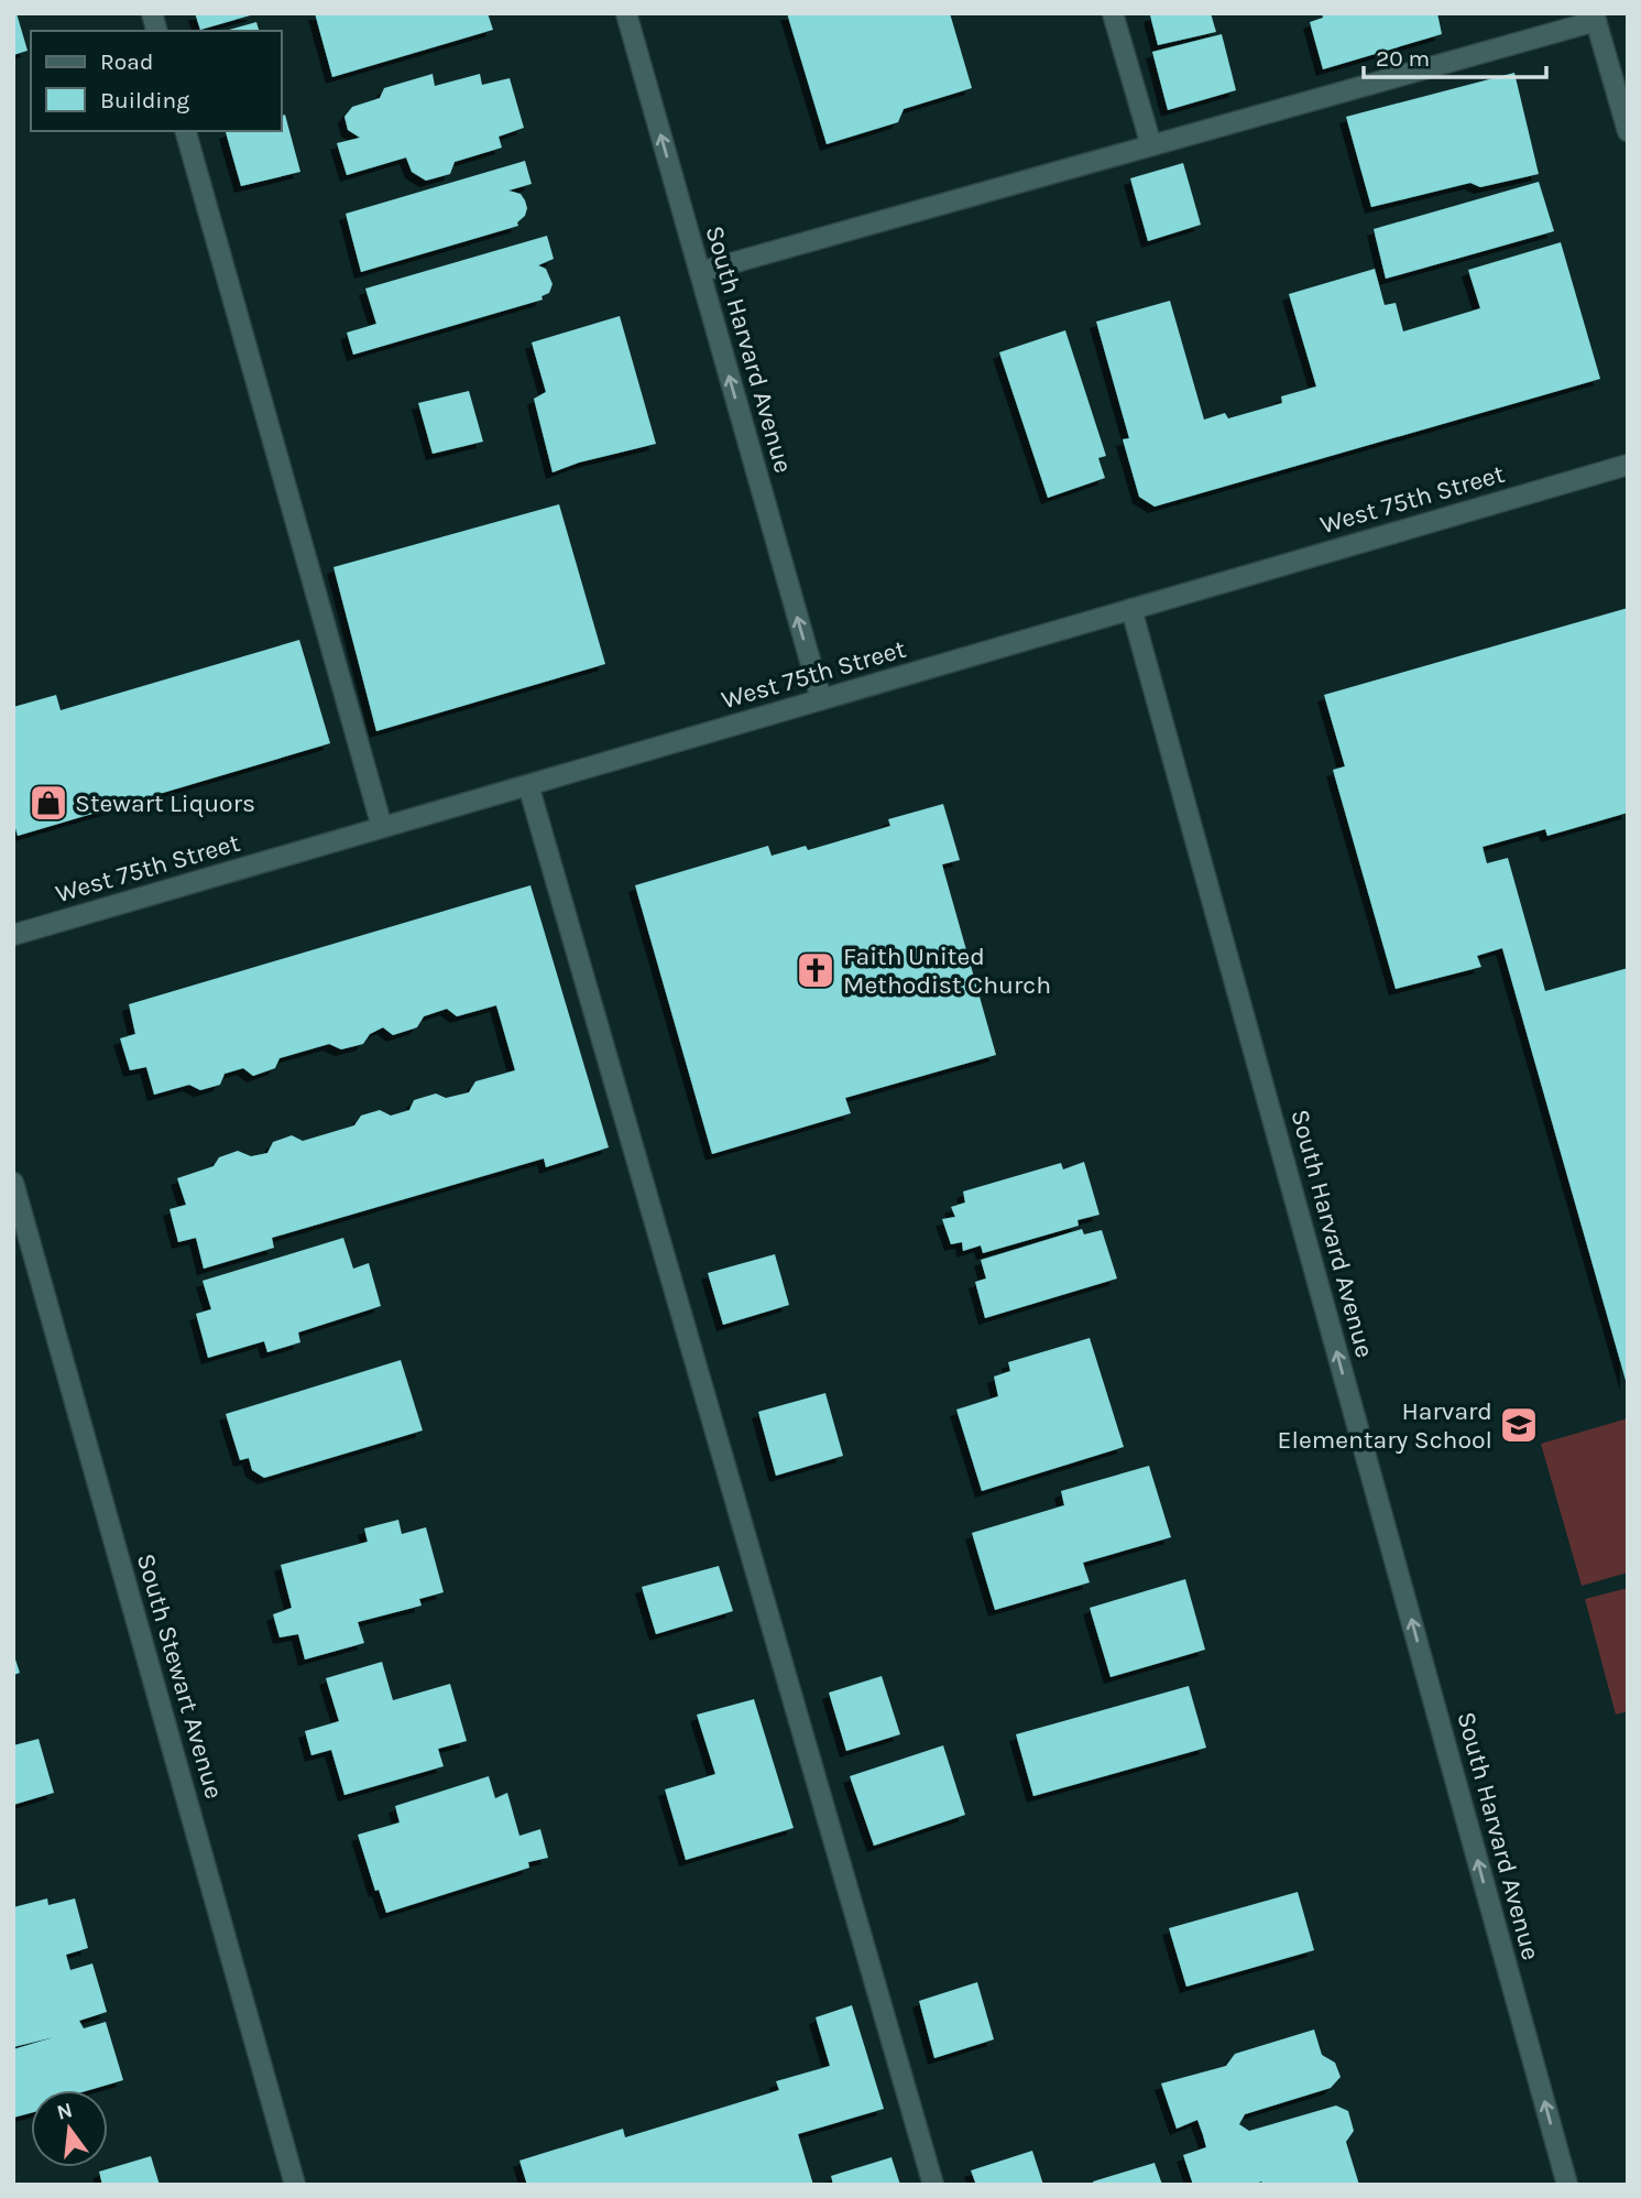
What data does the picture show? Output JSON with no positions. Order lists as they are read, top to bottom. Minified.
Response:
{"streets":{"street":["South Harvard Avenue","West 75th Street","South Stewart Avenue"]},"crossings":[["South Harvard Avenue","West 75th Street"]],"one_way":["South Harvard Avenue"],"places":{"shop":["Stewart Liquors"],"church":["Faith United Methodist Church"],"school or university":["Harvard Elementary School"]},"legend":["Road","Building"],"scale_bar":"20 m","north":"top"}
